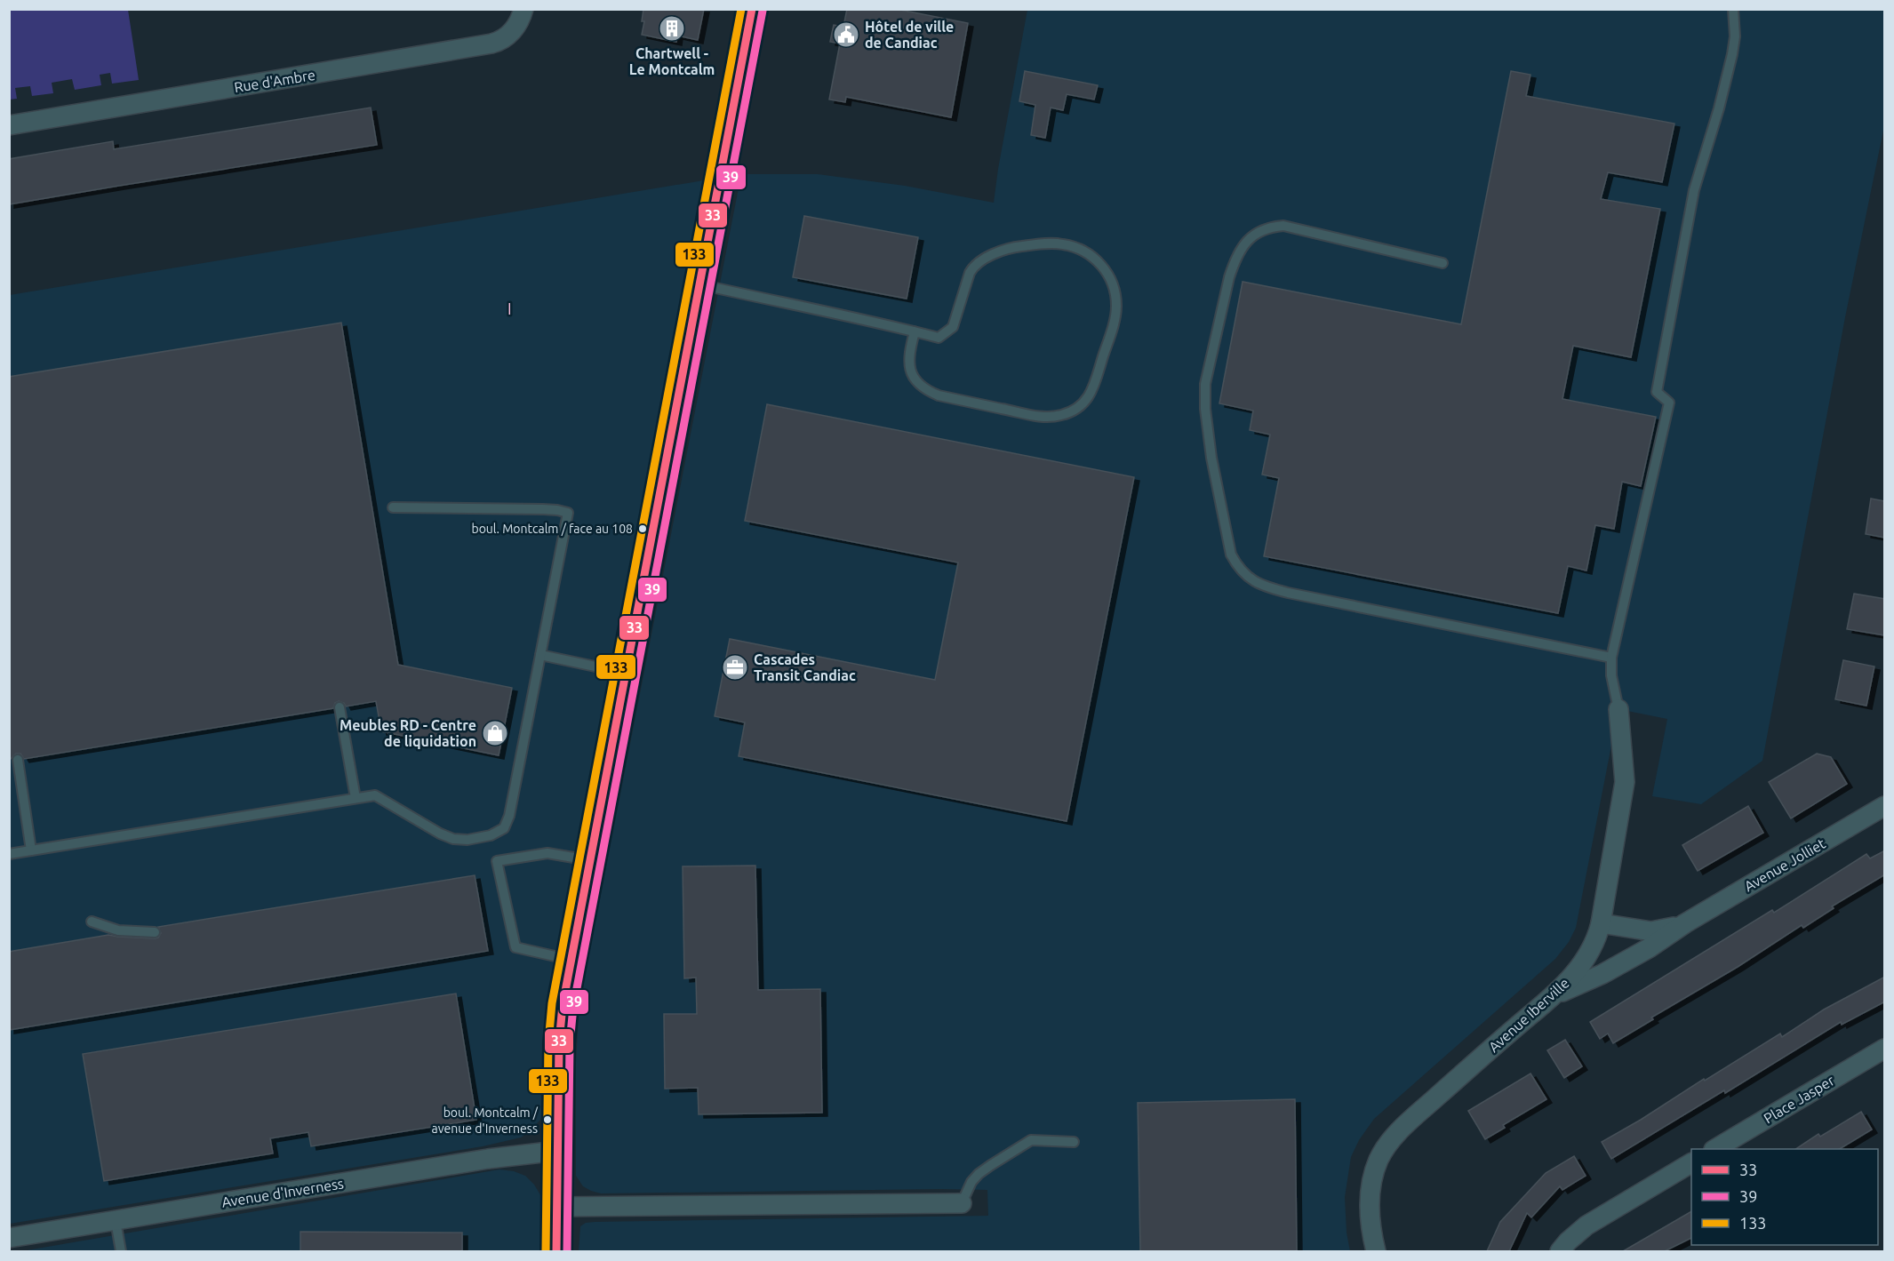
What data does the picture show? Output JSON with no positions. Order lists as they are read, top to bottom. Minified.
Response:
{"streets":{"street":["Rue d'Ambre","Avenue Jolliet","Avenue Iberville","Place Jasper","Avenue d'Inverness"]},"crossings":[["Avenue Jolliet","Avenue Iberville"]],"districts":["I"],"places":{"building":["Chartwell - Le Montcalm"],"public building":["Hôtel de ville de Candiac"],"other":["boul. Montcalm / face au 108","boul. Montcalm / avenue d'Inverness"],"office":["Cascades Transit Candiac"],"shop":["Meubles RD - Centre de liquidation"]},"lines":["transit line 33","transit line 133","transit line 39"],"legend":["33","39","133"]}
